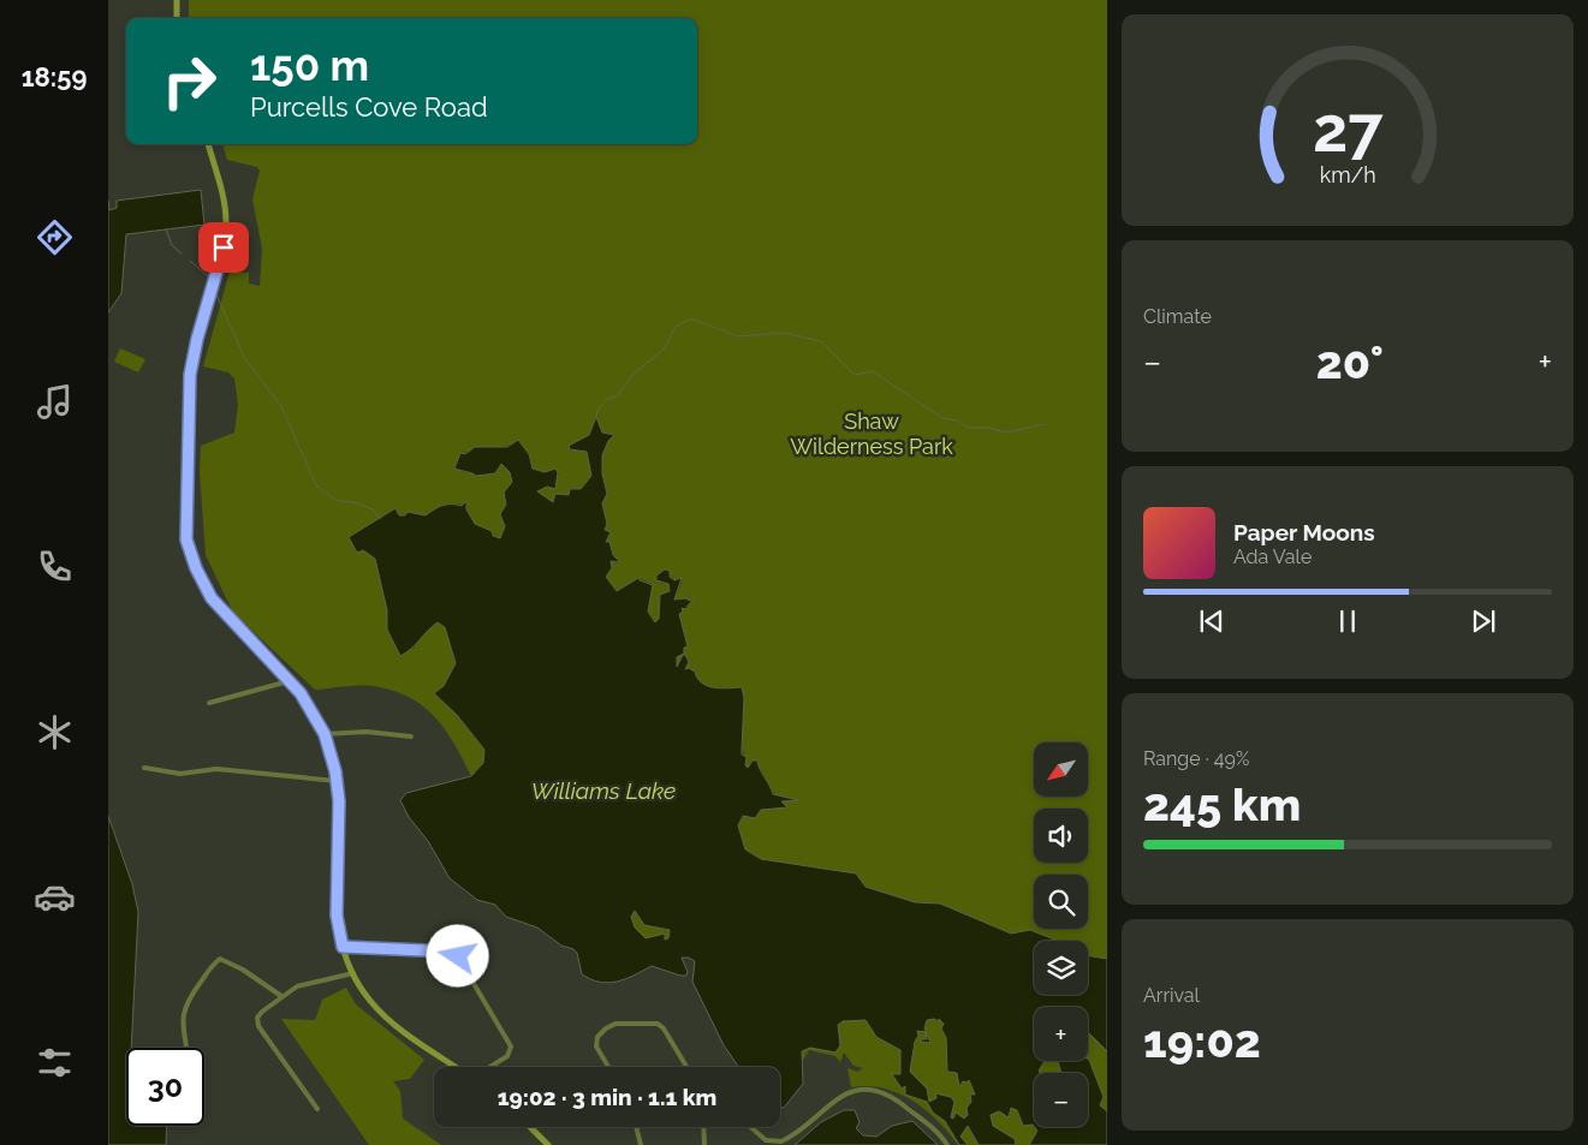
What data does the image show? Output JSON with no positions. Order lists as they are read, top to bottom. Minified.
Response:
{"water":["Williams Lake"],"parks":["Shaw Wilderness Park"],"north":"bottom left","page":{"tabs":"18:59","turn":["150 m","Purcells Cove Road"],"tile":["Climate",["Range · 49%","245 km"],["Arrival","19:02"]],"heat":["−","20°","+"],"song":["Paper Moons","Ada Vale"],"map_buttons":["+","−"],"limit":"30","trip":"19:02 · 3 min · 1.1 km","gauge":["27","km/h"]}}
